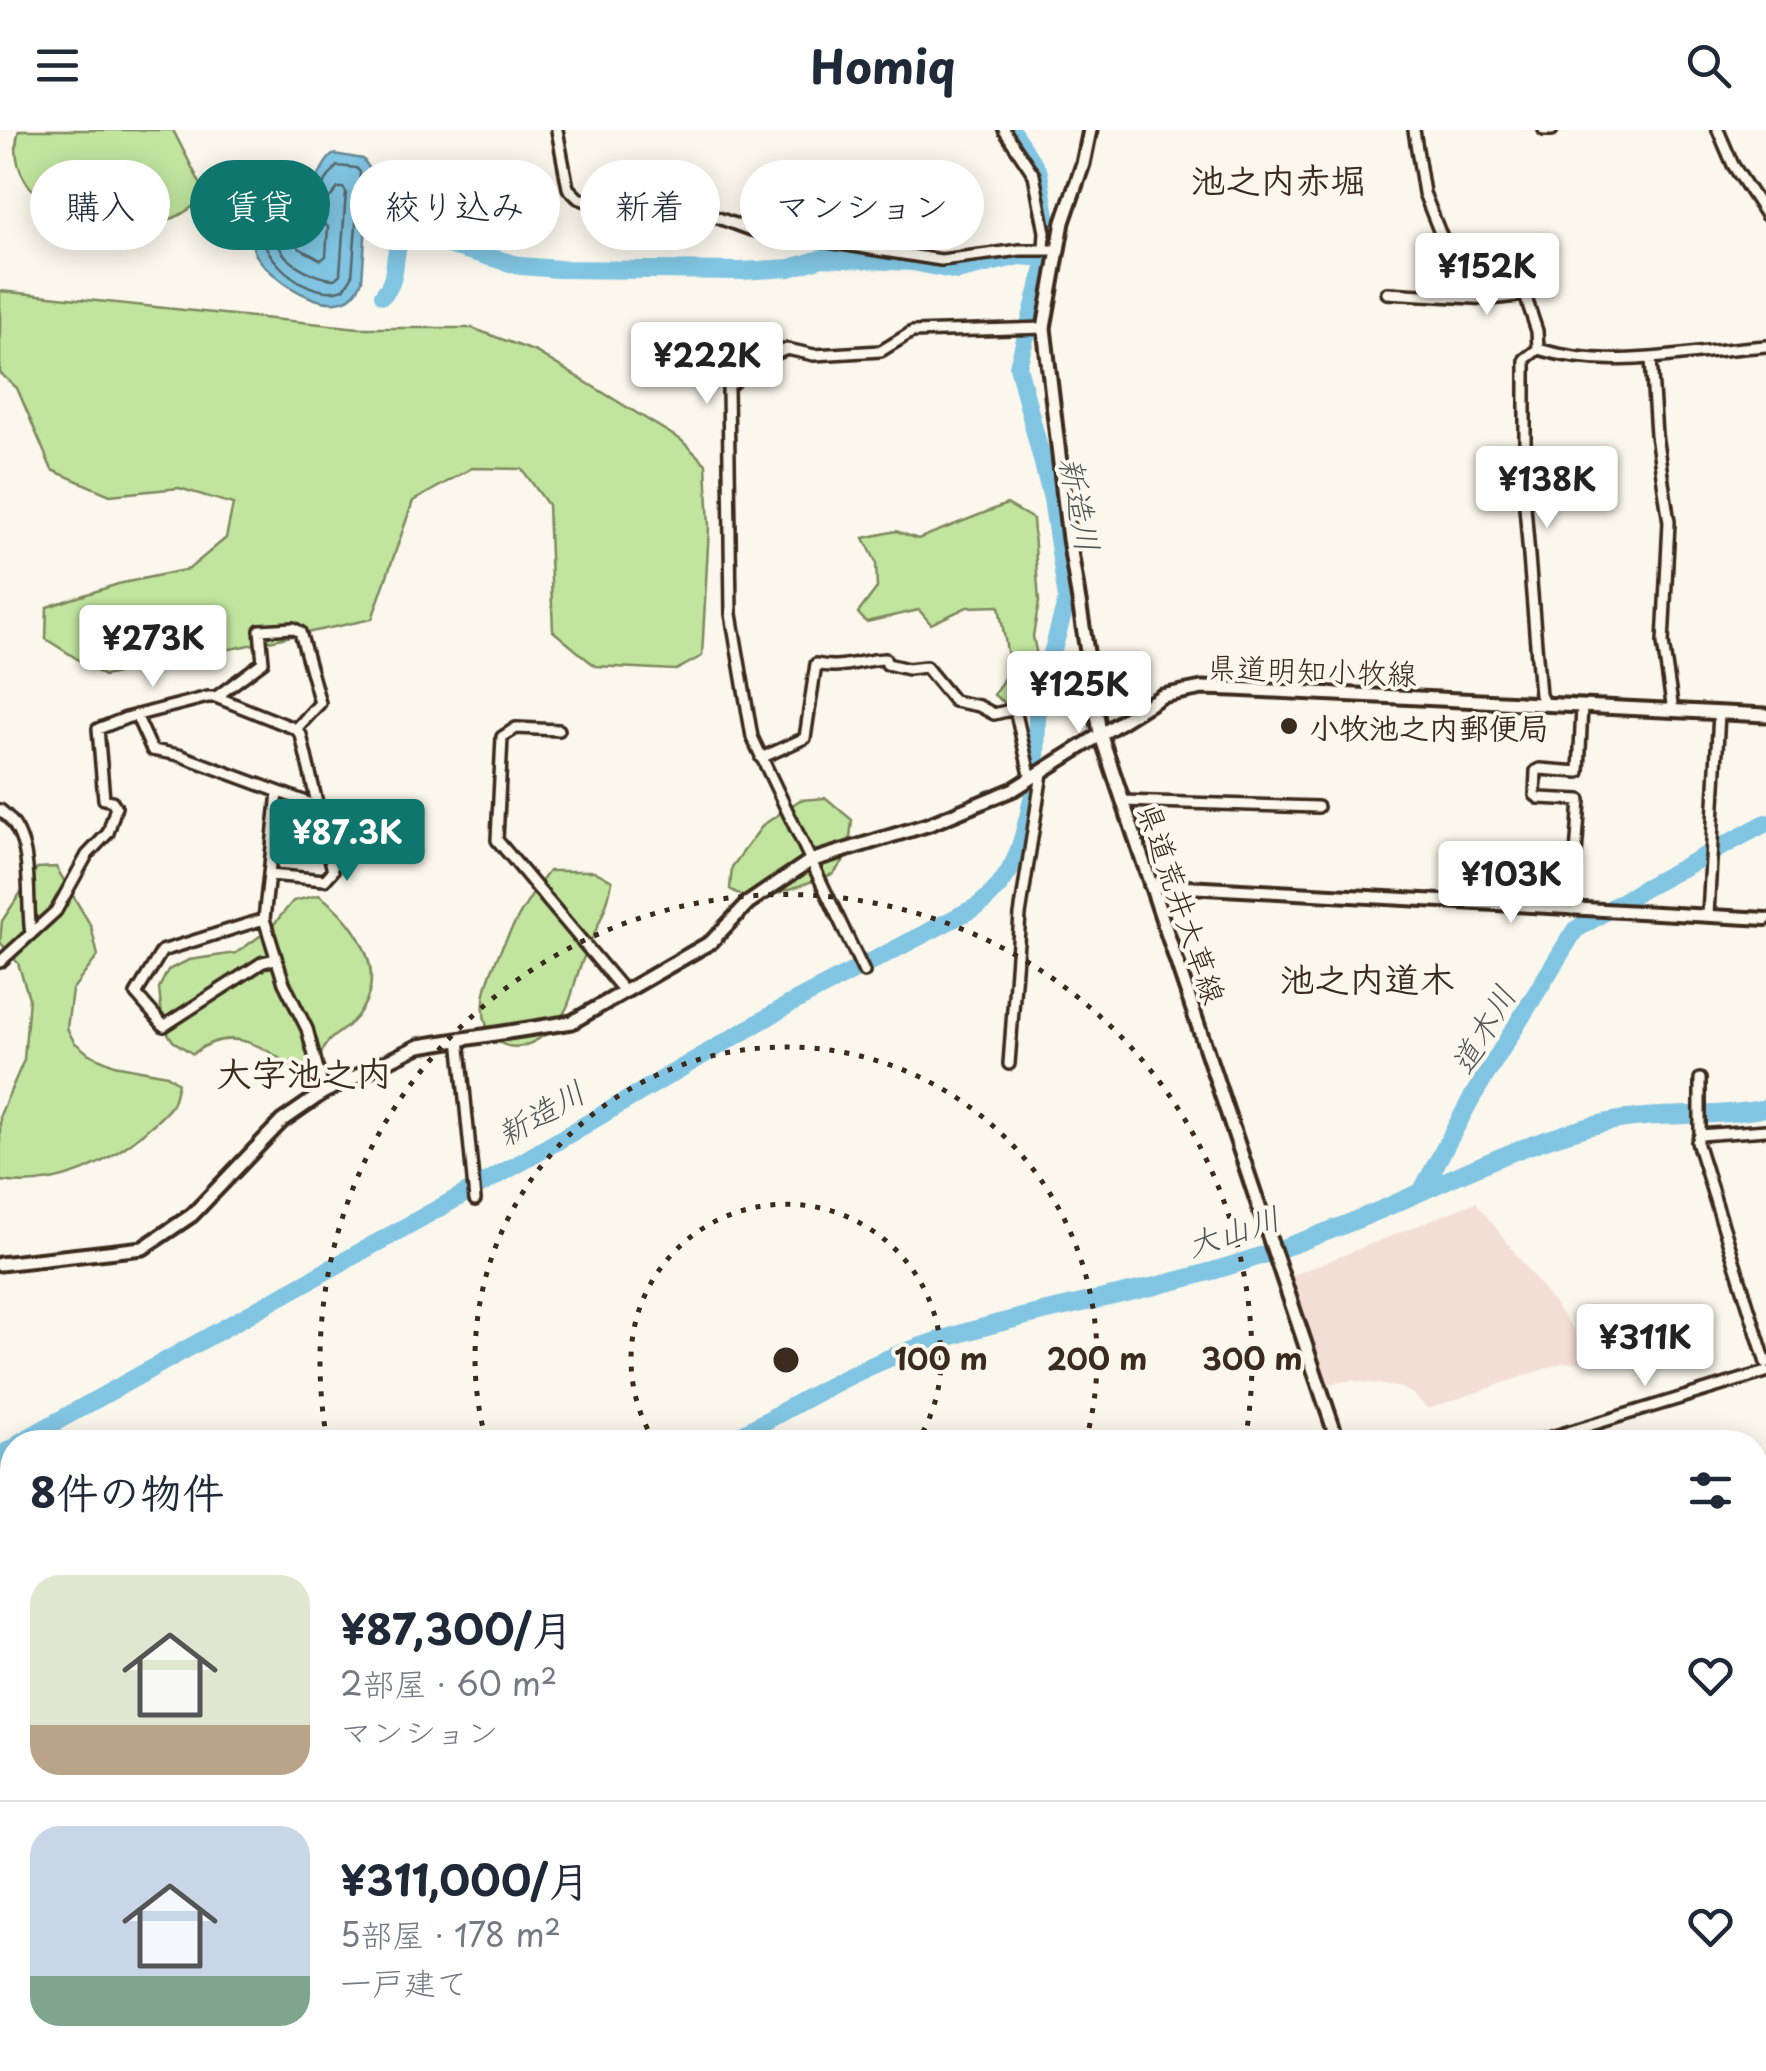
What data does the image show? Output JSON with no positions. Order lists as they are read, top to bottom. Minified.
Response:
{"streets":{"main road":["県道明知小牧線","県道荒井大草線"]},"crossings":[["県道明知小牧線","県道荒井大草線"]],"districts":["池之内赤堀","池之内道木","大字池之内"],"water":["新造川","道木川","大山川"],"places":["小牧池之内郵便局"],"page":{"header":"Homiq","chip":["購入","賃貸","絞り込み","新着","マンション"],"price":["¥152K","¥222K","¥138K","¥273K","¥125K","¥87.3K","¥103K","¥311K"],"heading":"8件の物件","list":[{"name":"¥87,300/月","note":"2部屋 · 60 m² · マンション"},{"name":"¥311,000/月","note":"5部屋 · 178 m² · 一戸建て"}]},"rings":["100 m","200 m","300 m"]}
